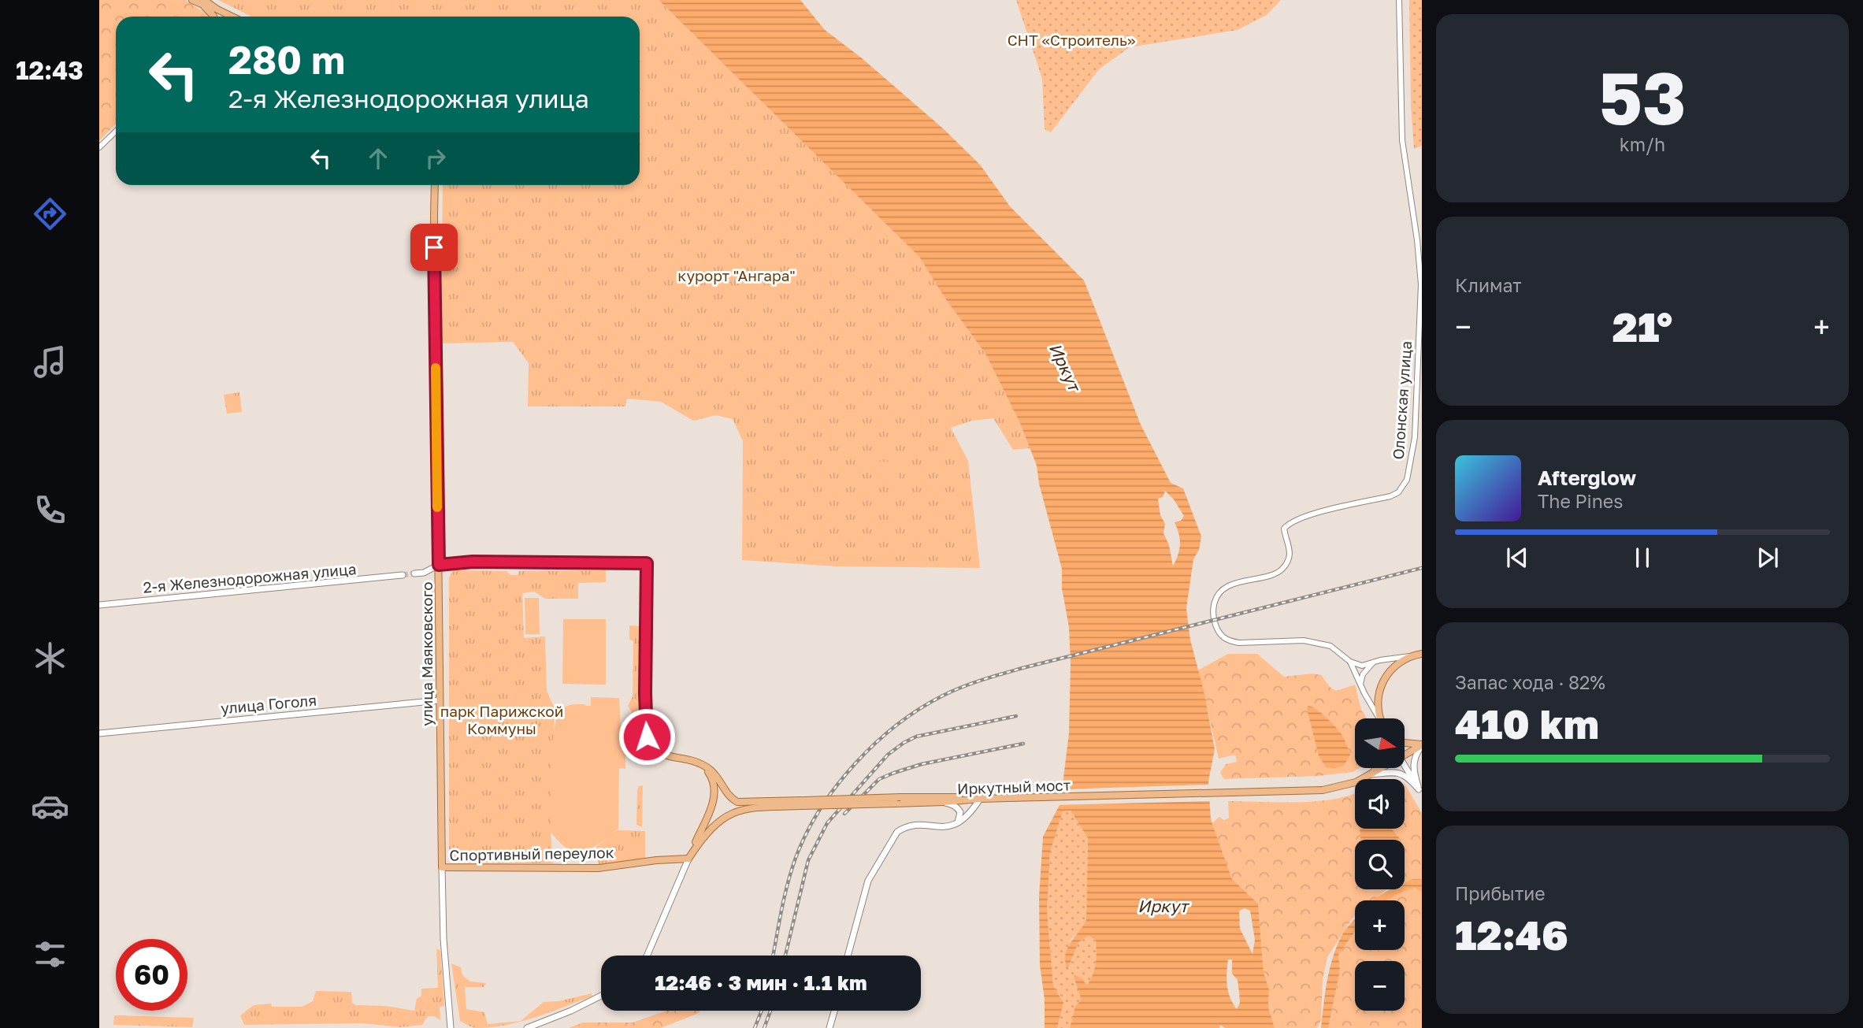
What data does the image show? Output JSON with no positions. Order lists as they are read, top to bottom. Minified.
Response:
{"streets":{"main road":["2-я Железнодорожная улица","улица Маяковского","улица Гоголя","Иркутный мост","Спортивный переулок"],"street":["Олонская улица"]},"crossings":[["улица Маяковского","улица Гоголя"],["улица Маяковского","Спортивный переулок"]],"water":["Иркут"],"parks":["СНТ «Строитель»","курорт \"Ангара\"","парк Парижской Коммуны"],"north":"right","page":{"tabs":"12:43","tile":[["53","km/h"],"Климат",["Запас хода · 82%","410 km"],["Прибытие","12:46"]],"turn":["280 m","2-я Железнодорожная улица"],"heat":["−","21°","+"],"song":["Afterglow","The Pines"],"map_buttons":["+","−"],"limit":"60","trip":"12:46 · 3 мин · 1.1 km"}}
